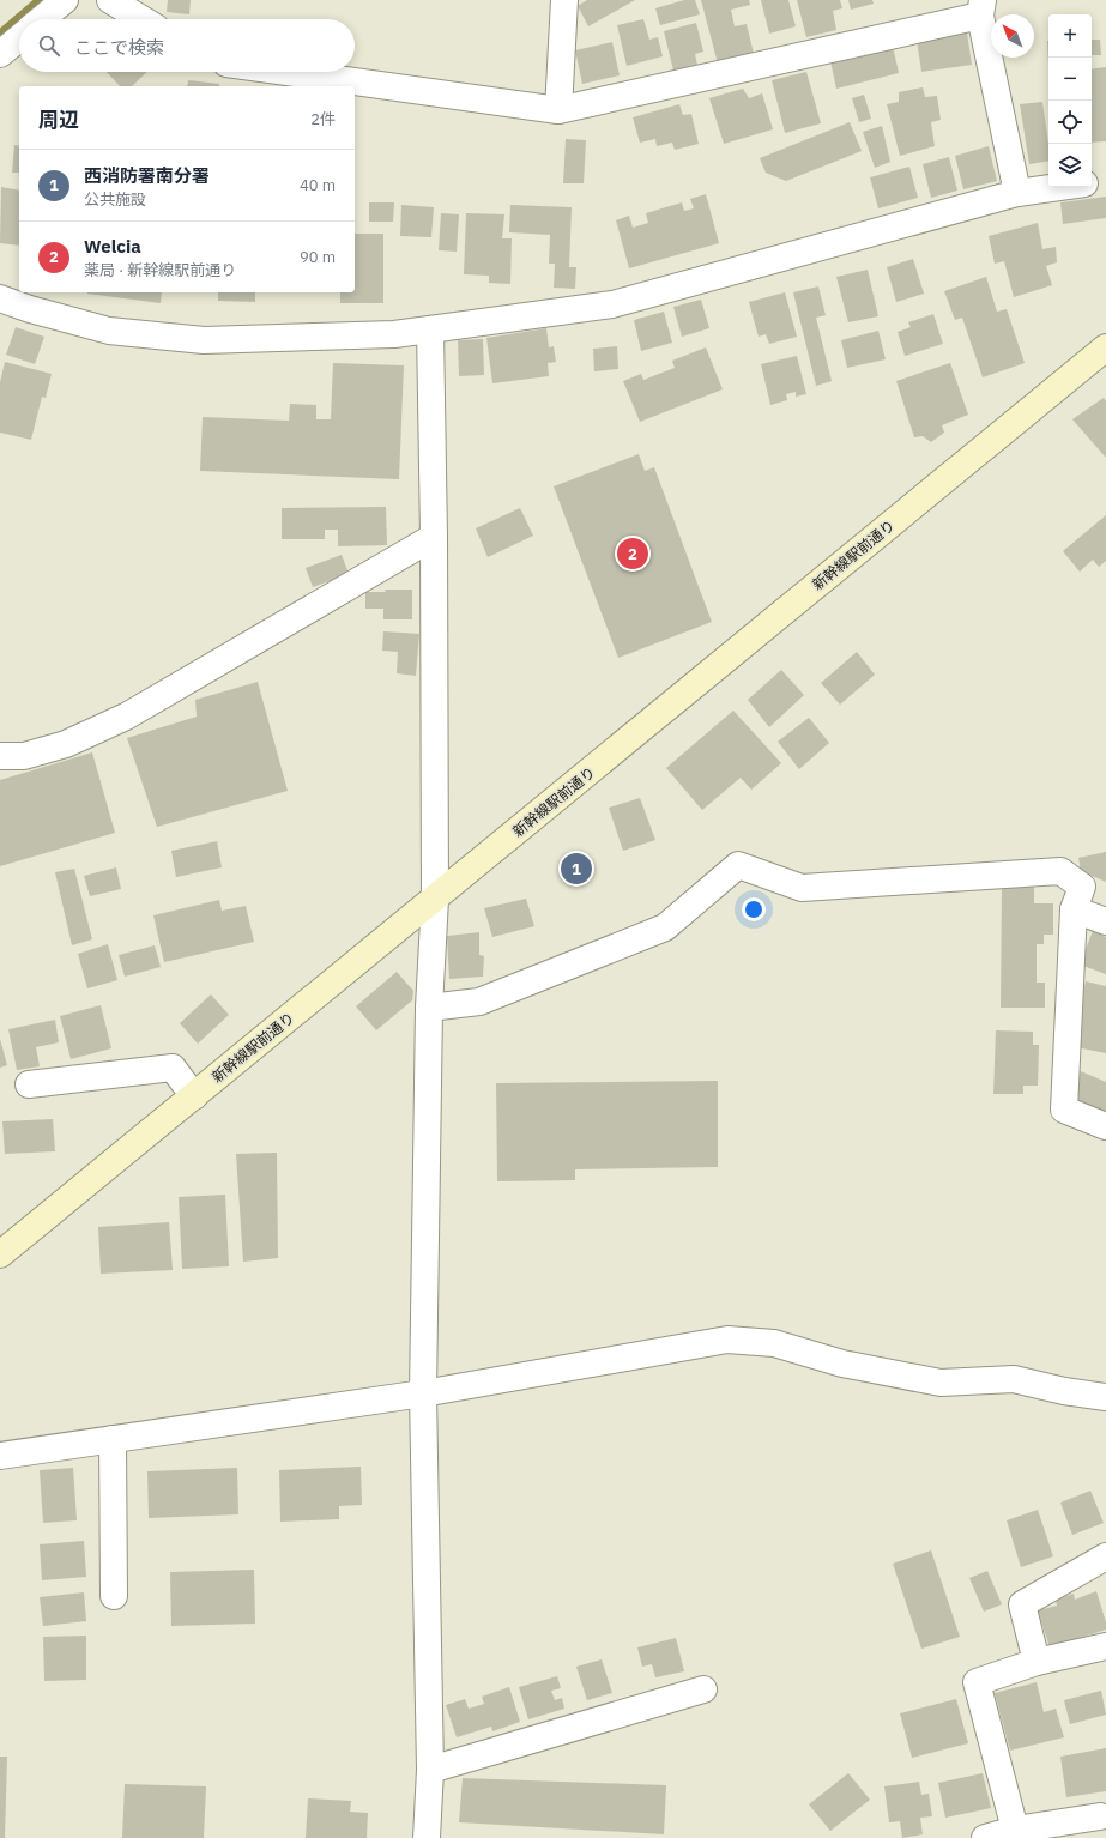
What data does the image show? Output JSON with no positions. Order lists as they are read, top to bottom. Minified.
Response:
{"streets":{"street":["新幹線駅前通り"]},"north":"top left","page":{"map_buttons":["+","−"],"search":"ここで検索","heading":["周辺","2件"],"list":[{"mark":"1","name":"西消防署南分署","note":"公共施設","value":"40 m"},{"mark":"2","name":"Welcia","note":"薬局 · 新幹線駅前通り","value":"90 m"}],"pins":["2","1"]}}
